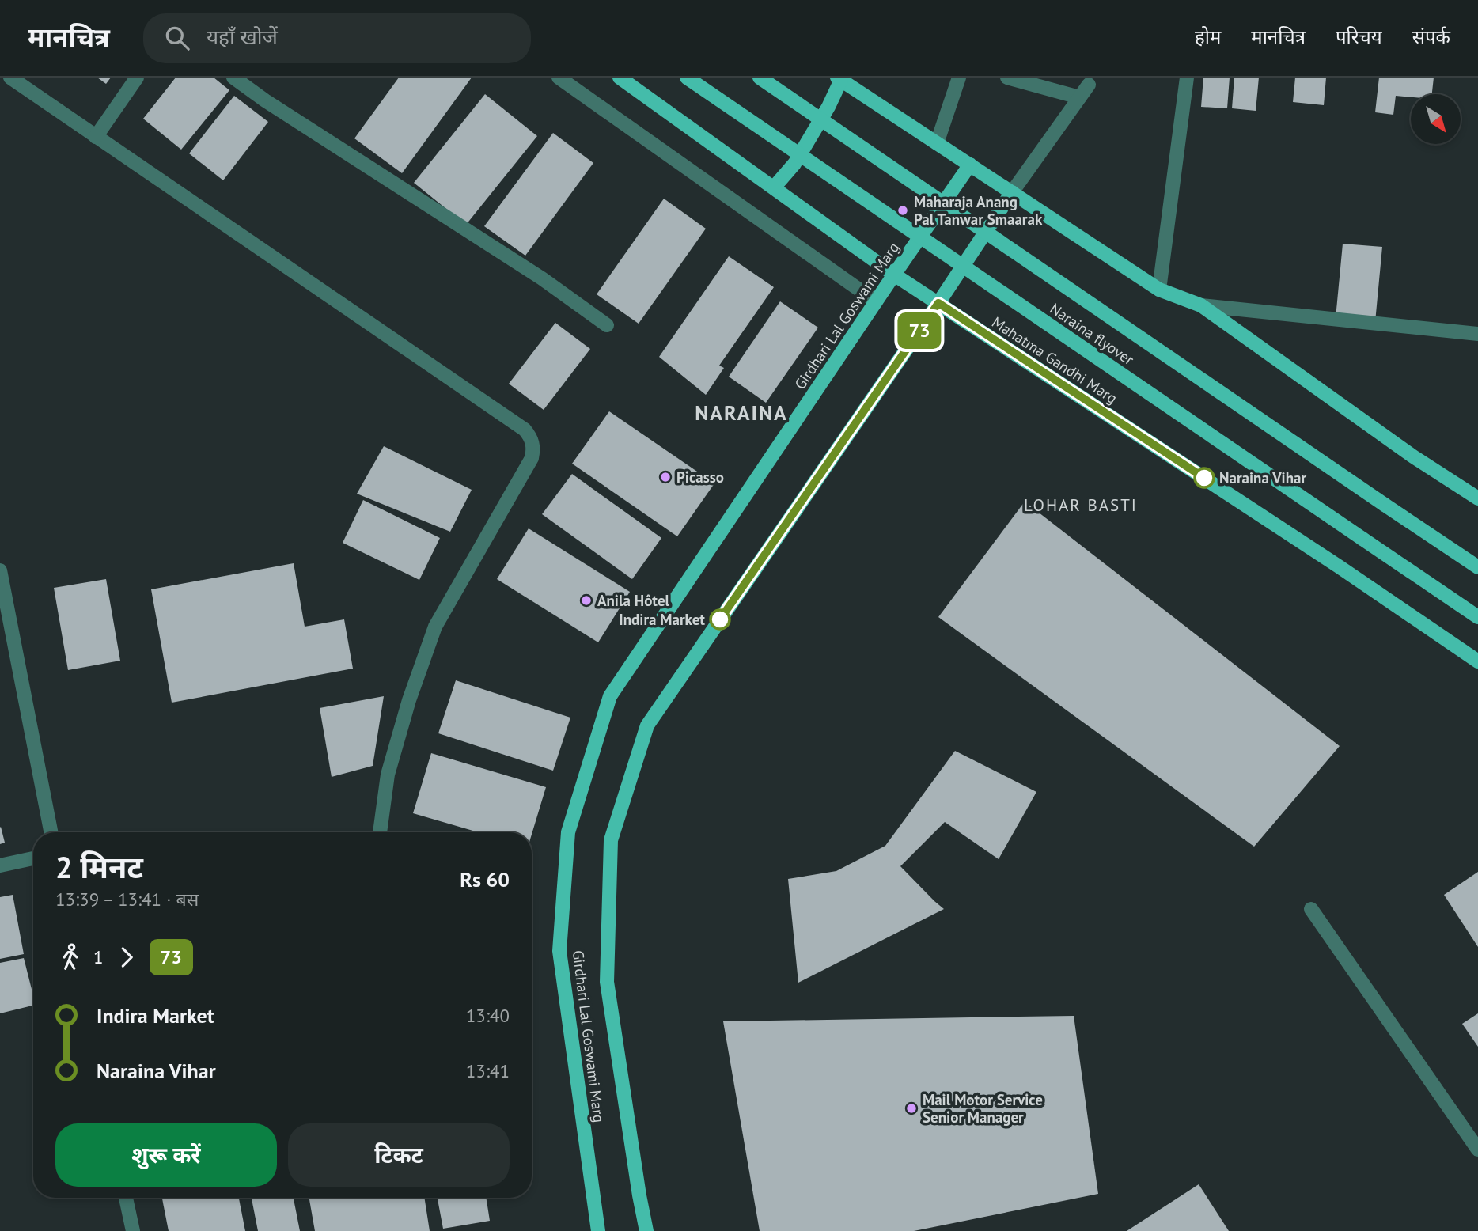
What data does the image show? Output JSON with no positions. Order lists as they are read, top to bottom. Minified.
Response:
{"streets":{"main road":["Girdhari Lal Goswami Marg","Naraina flyover","Mahatma Gandhi Marg"]},"crossings":[["Girdhari Lal Goswami Marg","Mahatma Gandhi Marg"]],"districts":["NARAINA","LOHAR BASTI"],"places":["Maharaja Anang Pal Tanwar Smaarak","Picasso","Naraina Vihar","Anila Hôtel","Indira Market","Mail Motor Service Senior Manager"],"lines":["bus line 73"],"north":"bottom right","page":{"header":"मानचित्र","search":"यहाँ खोजें","nav":["होम","मानचित्र","परिचय","संपर्क"],"on_map":"73","heading":["2 मिनट","13:39 – 13:41 · बस","Rs 60"],"legs":["1","73"],"list":[{"name":"Indira Market","value":"13:40"},{"name":"Naraina Vihar","value":"13:41"}],"buttons":["शुरू करें","टिकट"]}}
